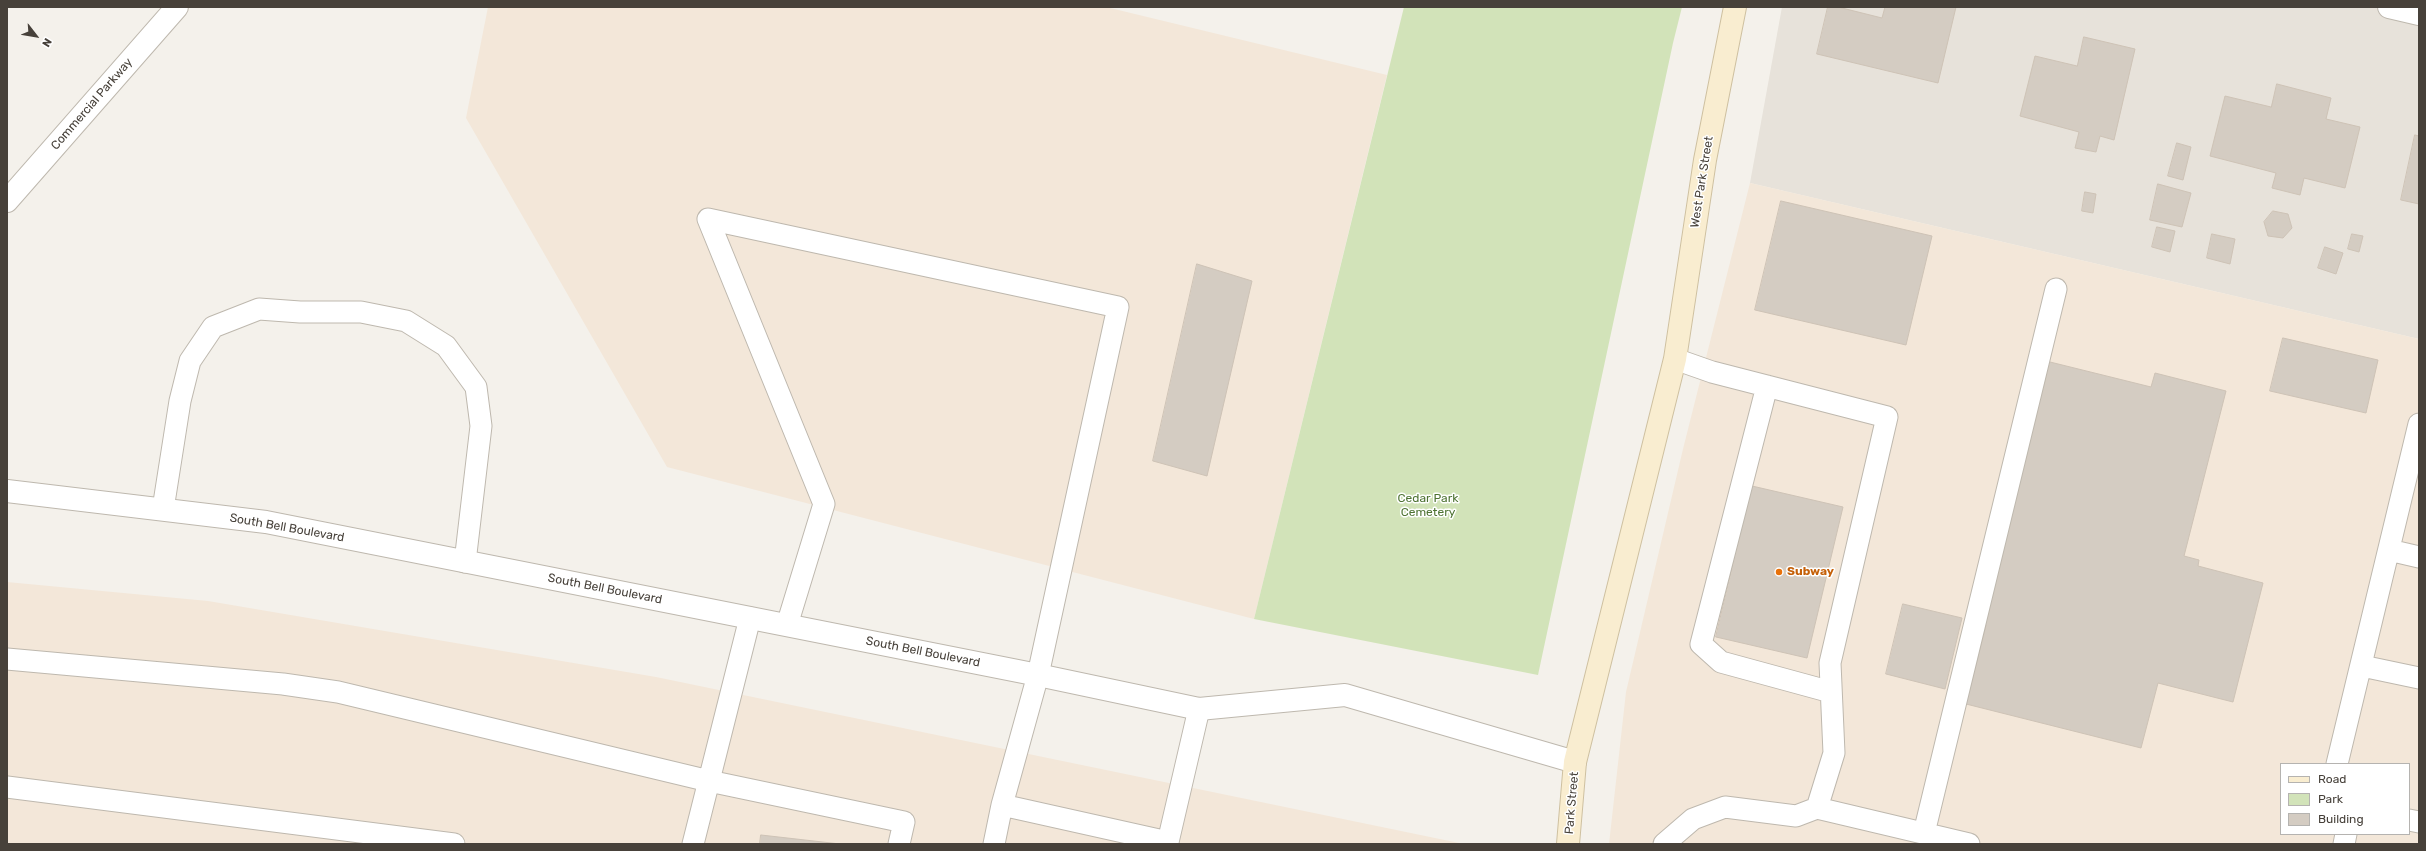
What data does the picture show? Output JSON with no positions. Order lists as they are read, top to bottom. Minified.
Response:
{"streets":{"street":["Commercial Parkway","West Park Street","South Bell Boulevard","Park Street"]},"crossings":[["West Park Street","South Bell Boulevard"],["West Park Street","Park Street"],["South Bell Boulevard","Park Street"]],"parks":["Cedar Park Cemetery"],"places":["Subway"],"legend":["Road","Park","Building"],"north":"bottom right"}
